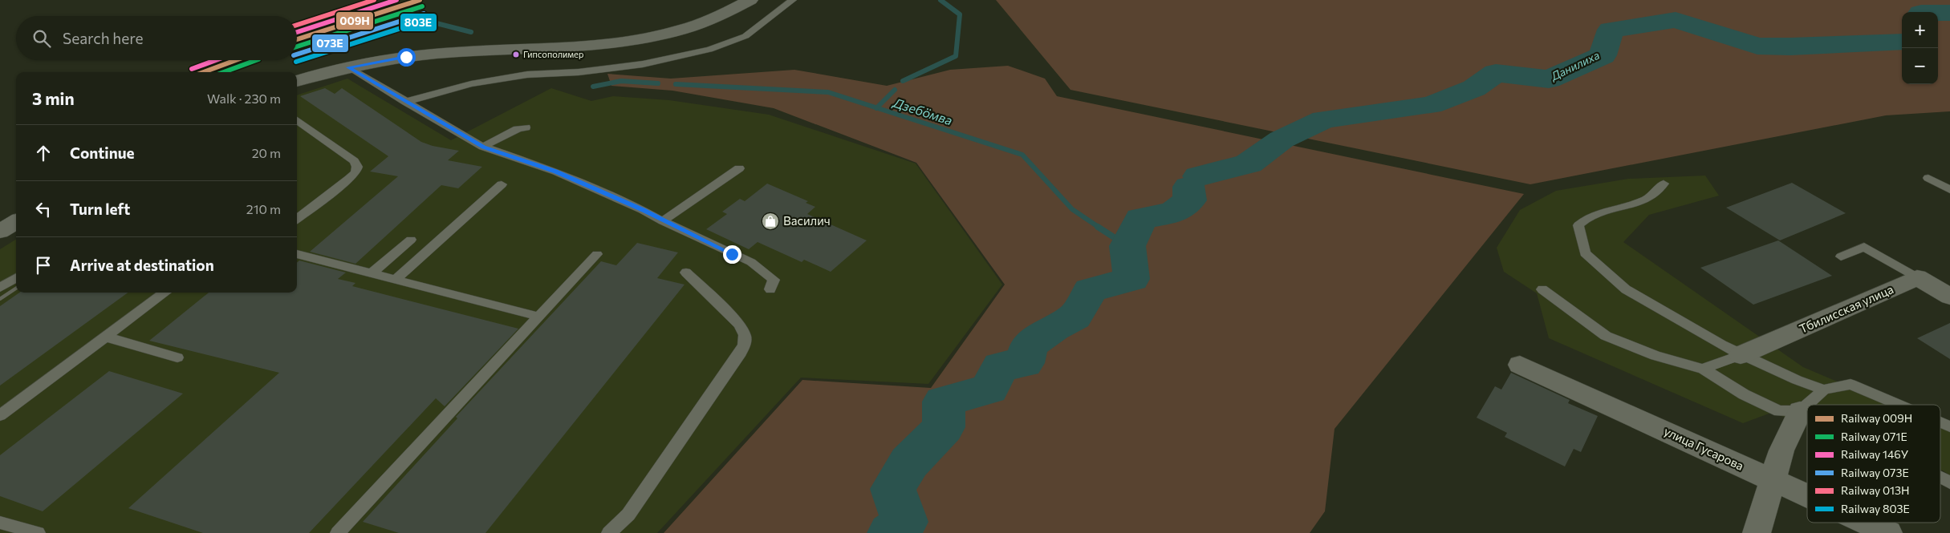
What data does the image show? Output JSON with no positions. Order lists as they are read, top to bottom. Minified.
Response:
{"streets":{"street":["Тбилисская улица","улица Гусарова"]},"water":["Данилиха","Дзебӧмва"],"places":{"other":["Гипсополимер"],"shop":["Василич"]},"lines":["rail line 009Н","rail line 146У","rail line 013Н","rail line 071Е","rail line 073Е","rail line 803Е"],"legend":["Railway 009Н","Railway 071Е","Railway 146У","Railway 073Е","Railway 013Н","Railway 803Е"],"page":{"map_buttons":["+","−"],"search":"Search here","heading":["3 min","Walk · 230 m"],"list":[["Continue","20 m"],["Turn left","210 m"],"Arrive at destination"]}}
